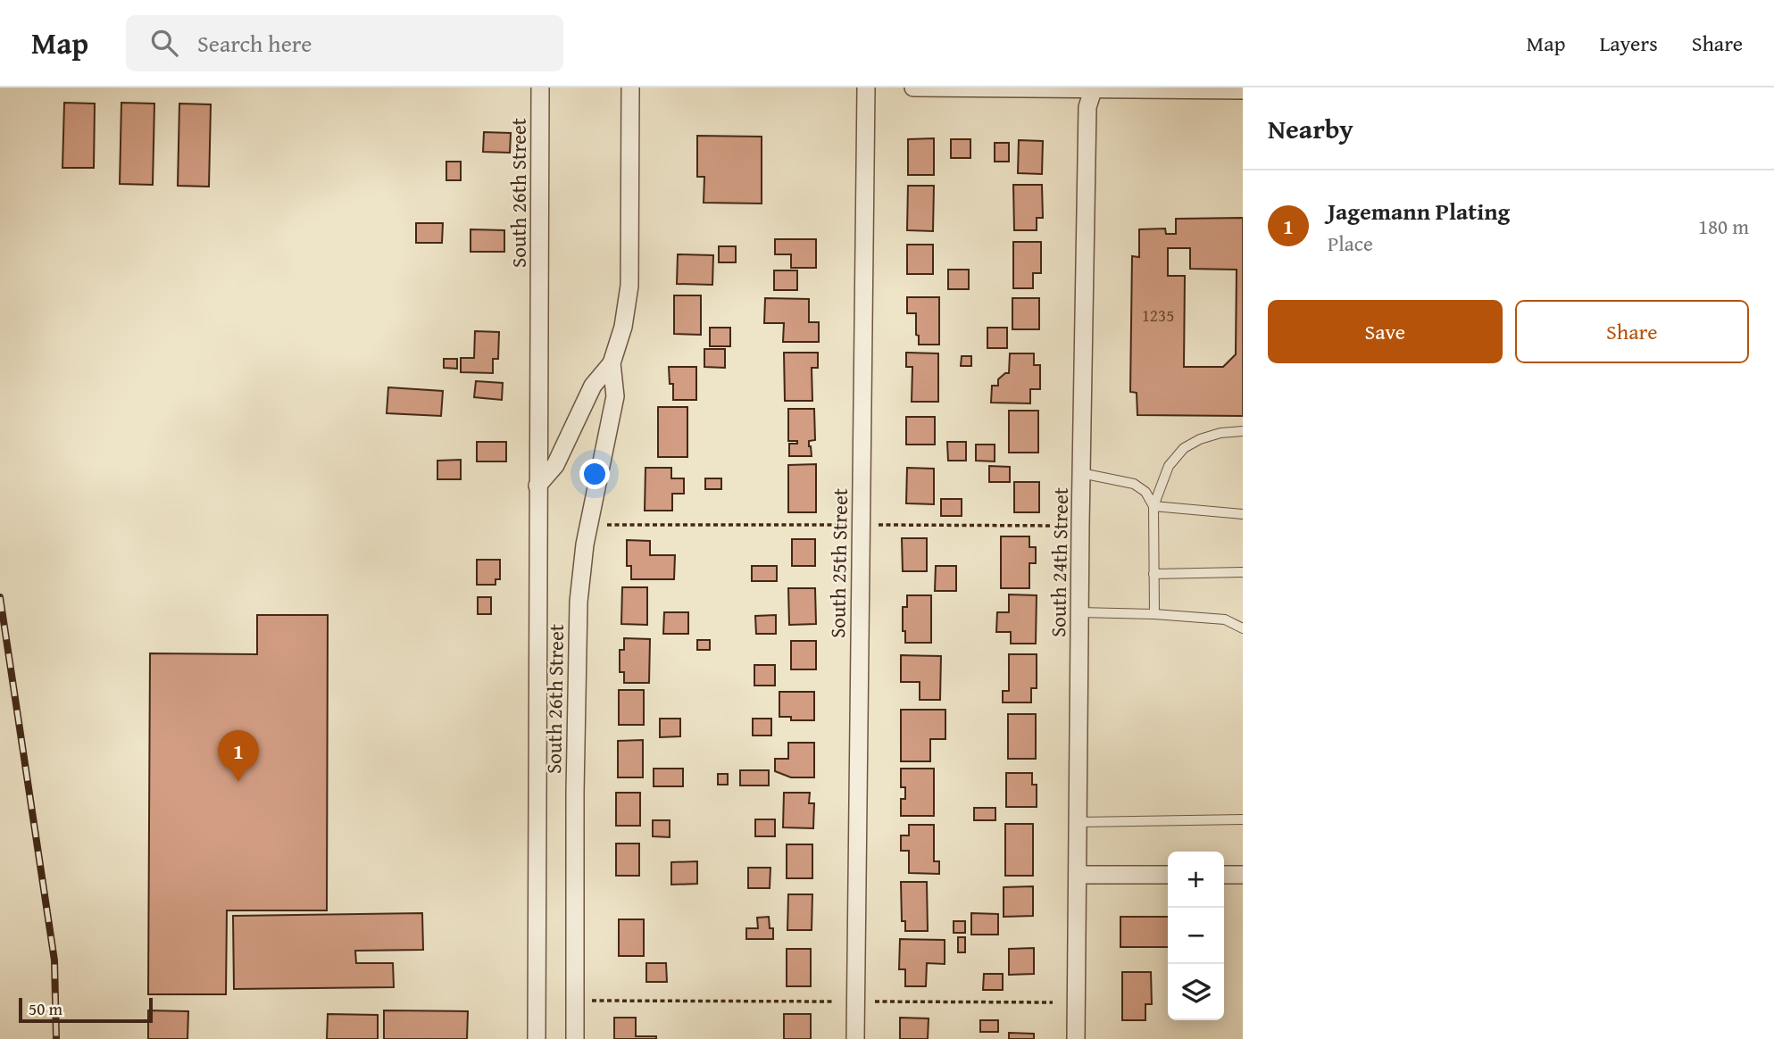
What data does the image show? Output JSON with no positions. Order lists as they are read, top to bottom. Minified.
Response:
{"streets":{"street":["South 26th Street","South 24th Street","South 25th Street"]},"house_numbers":["1235"],"scale_bar":"50 m","page":{"header":"Map","search":"Search here","nav":["Map","Layers","Share"],"heading":"Nearby","list":[{"mark":"1","name":"Jagemann Plating","note":"Place","value":"180 m"}],"buttons":["Save","Share"],"pins":"1","map_buttons":["+","−"],"scale":"50 m"}}
